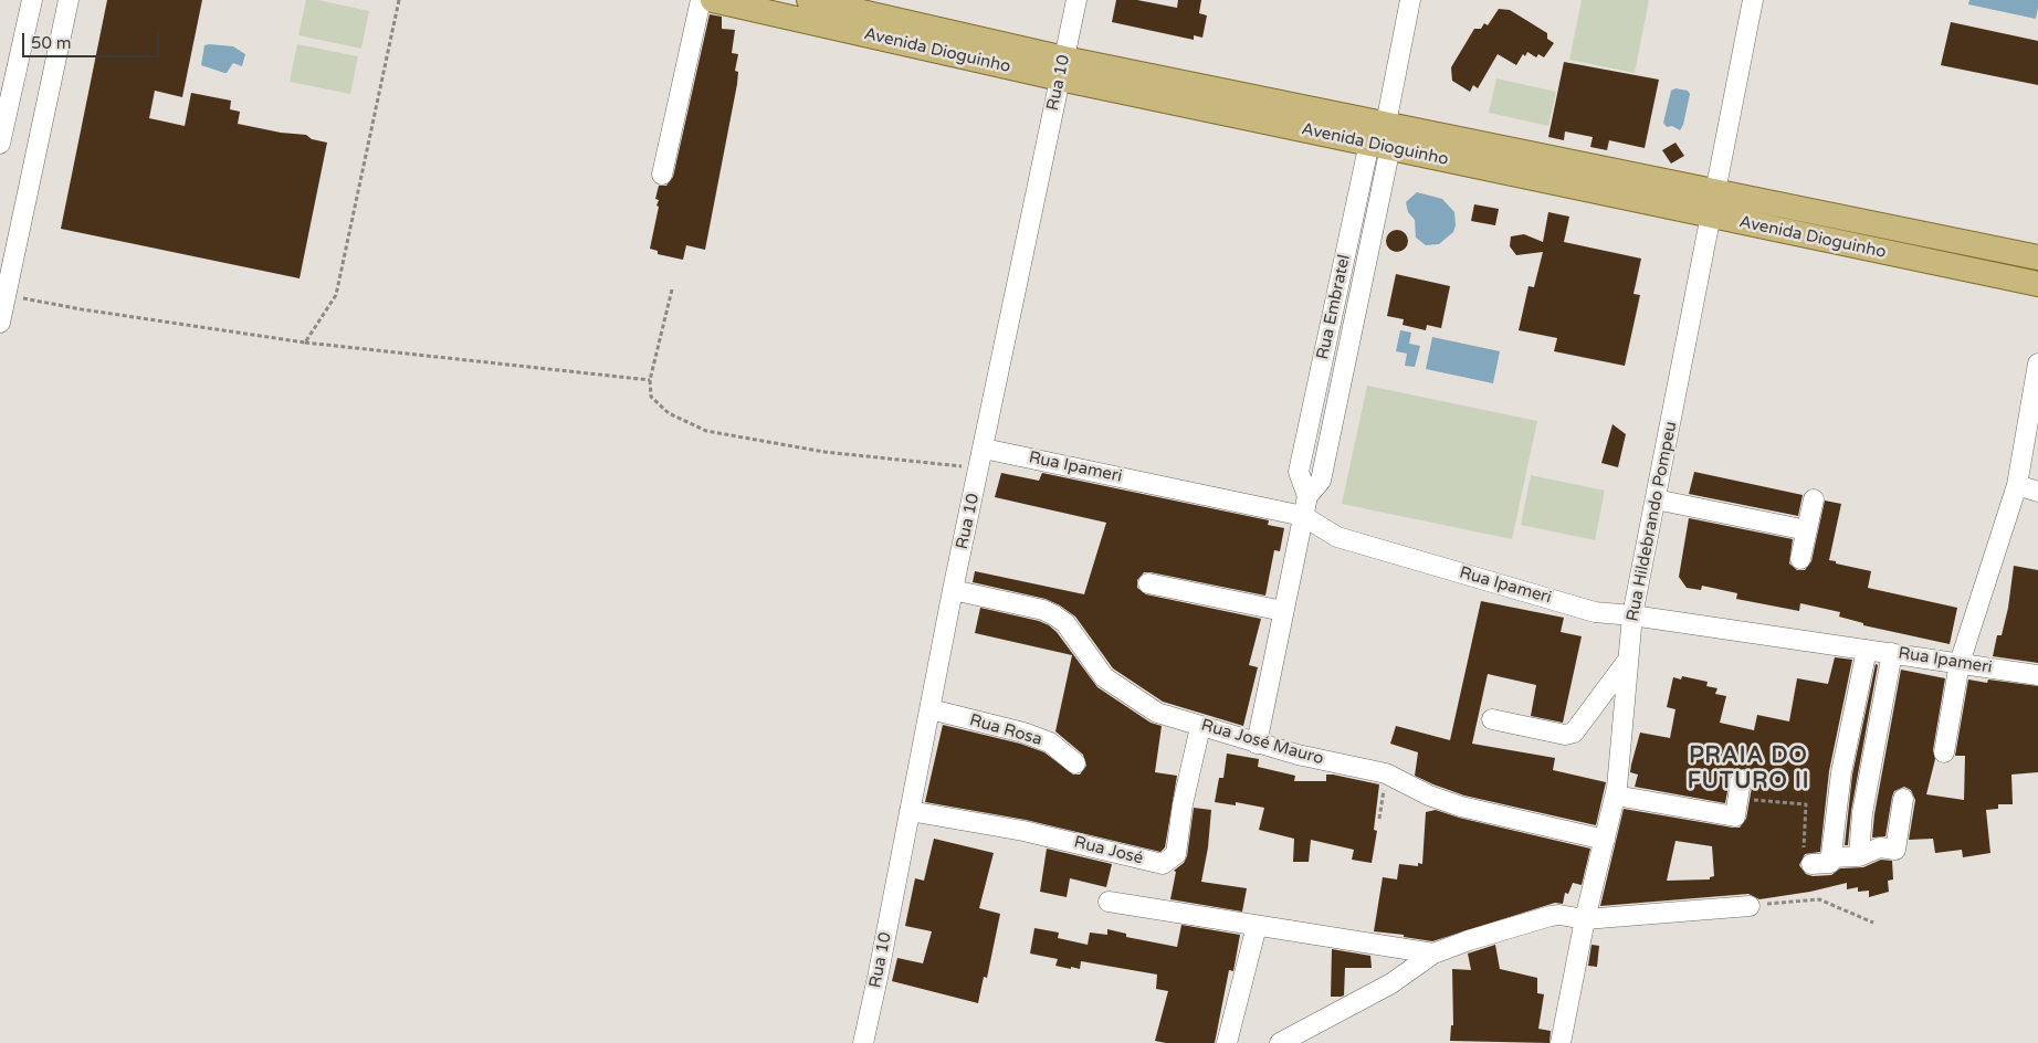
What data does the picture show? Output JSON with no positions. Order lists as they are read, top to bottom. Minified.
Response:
{"streets":{"main road":["Avenida Dioguinho"],"street":["Rua 10","Rua Embratel","Rua Ipameri","Rua Hildebrando Pompeu","Rua Rosa","Rua José Mauro","Rua José"]},"crossings":[["Avenida Dioguinho","Rua 10"],["Avenida Dioguinho","Rua Embratel"],["Avenida Dioguinho","Rua Hildebrando Pompeu"],["Rua 10","Rua Ipameri"],["Rua 10","Rua Rosa"],["Rua 10","Rua José Mauro"],["Rua 10","Rua José"],["Rua Embratel","Rua Ipameri"],["Rua Embratel","Rua José Mauro"],["Rua Ipameri","Rua Hildebrando Pompeu"],["Rua Hildebrando Pompeu","Rua José Mauro"],["Rua José Mauro","Rua José"]],"districts":["PRAIA DO FUTURO II"],"scale_bar":"50 m"}
